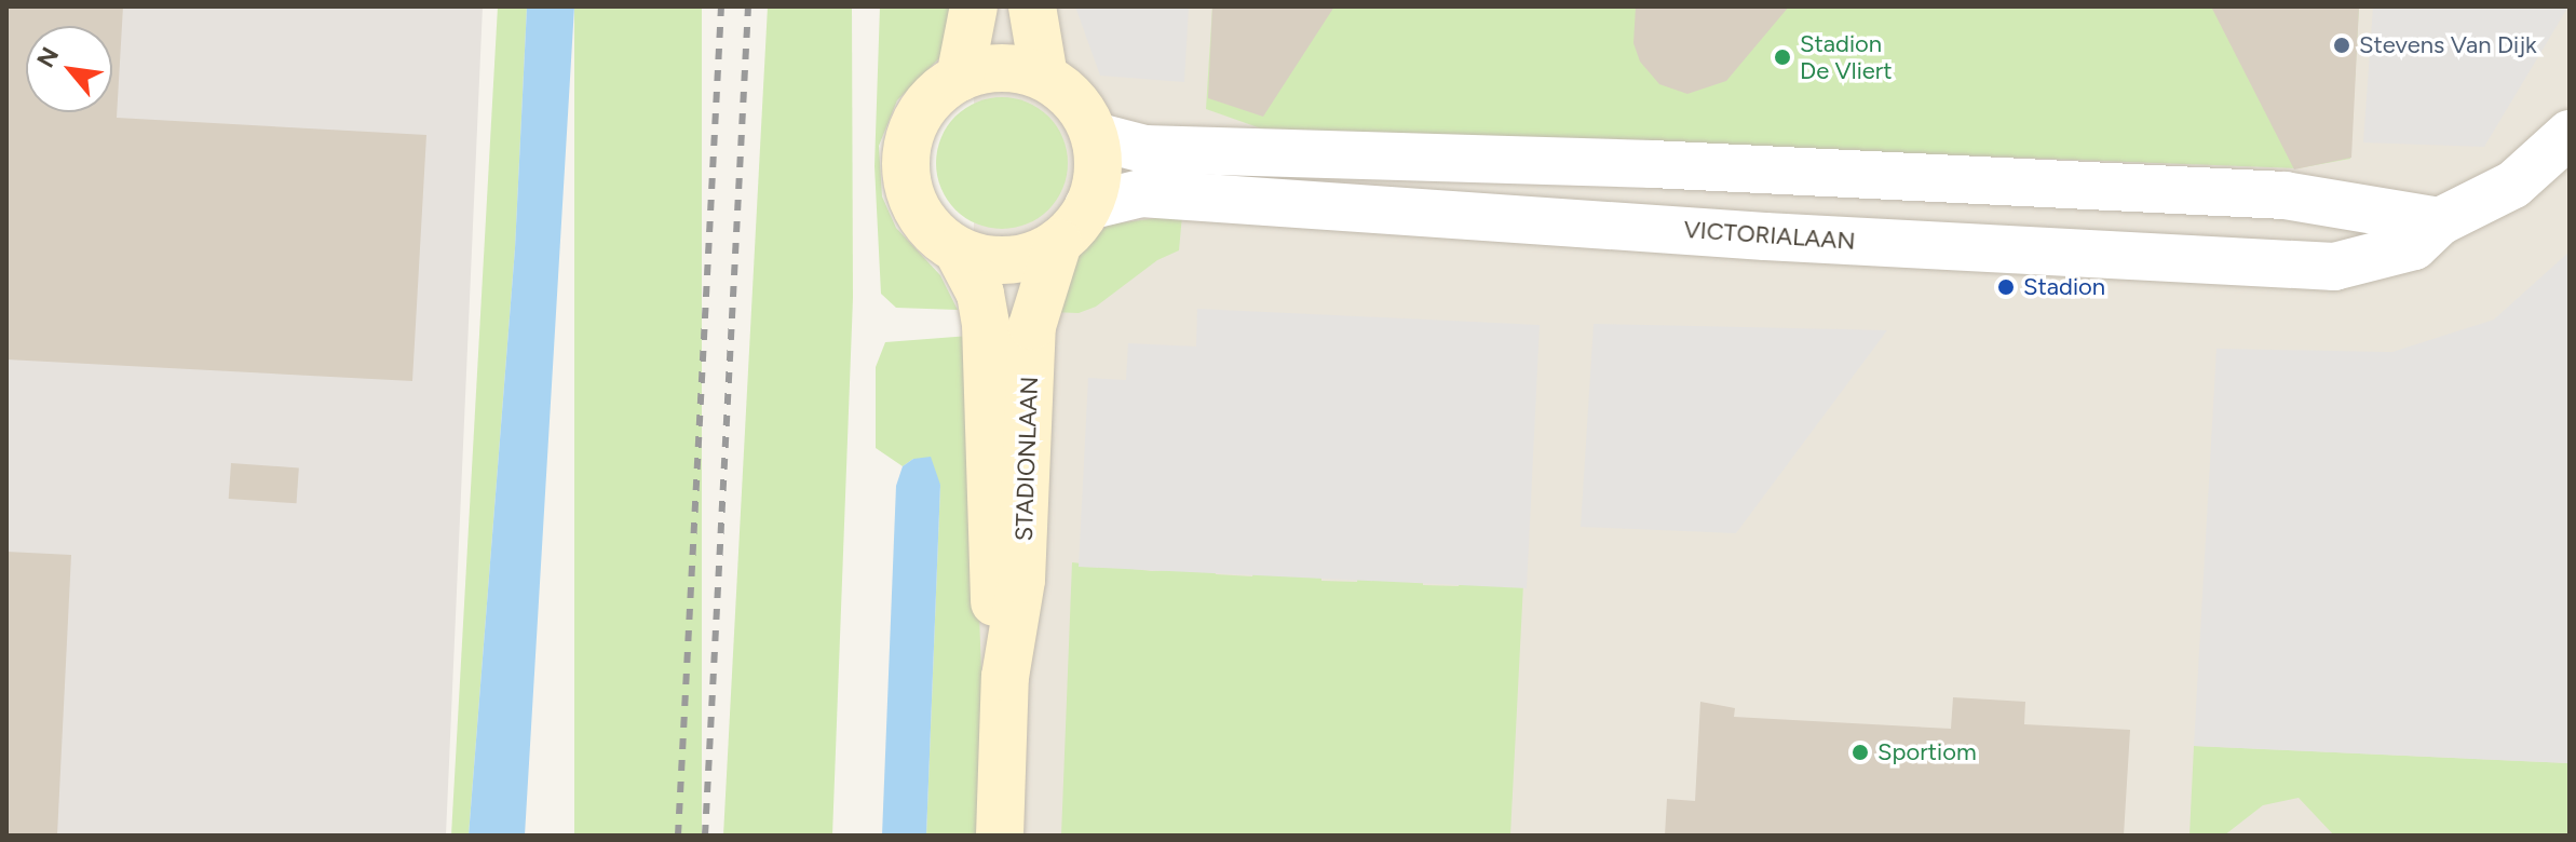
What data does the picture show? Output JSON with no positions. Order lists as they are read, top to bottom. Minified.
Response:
{"streets":{"main road":["STADIONLAAN"],"street":["VICTORIALAAN"]},"crossings":[["VICTORIALAAN","STADIONLAAN"]],"places":["Stevens Van Dijk","Stadion De Vliert","Stadion","Sportiom"],"north":"top left"}
